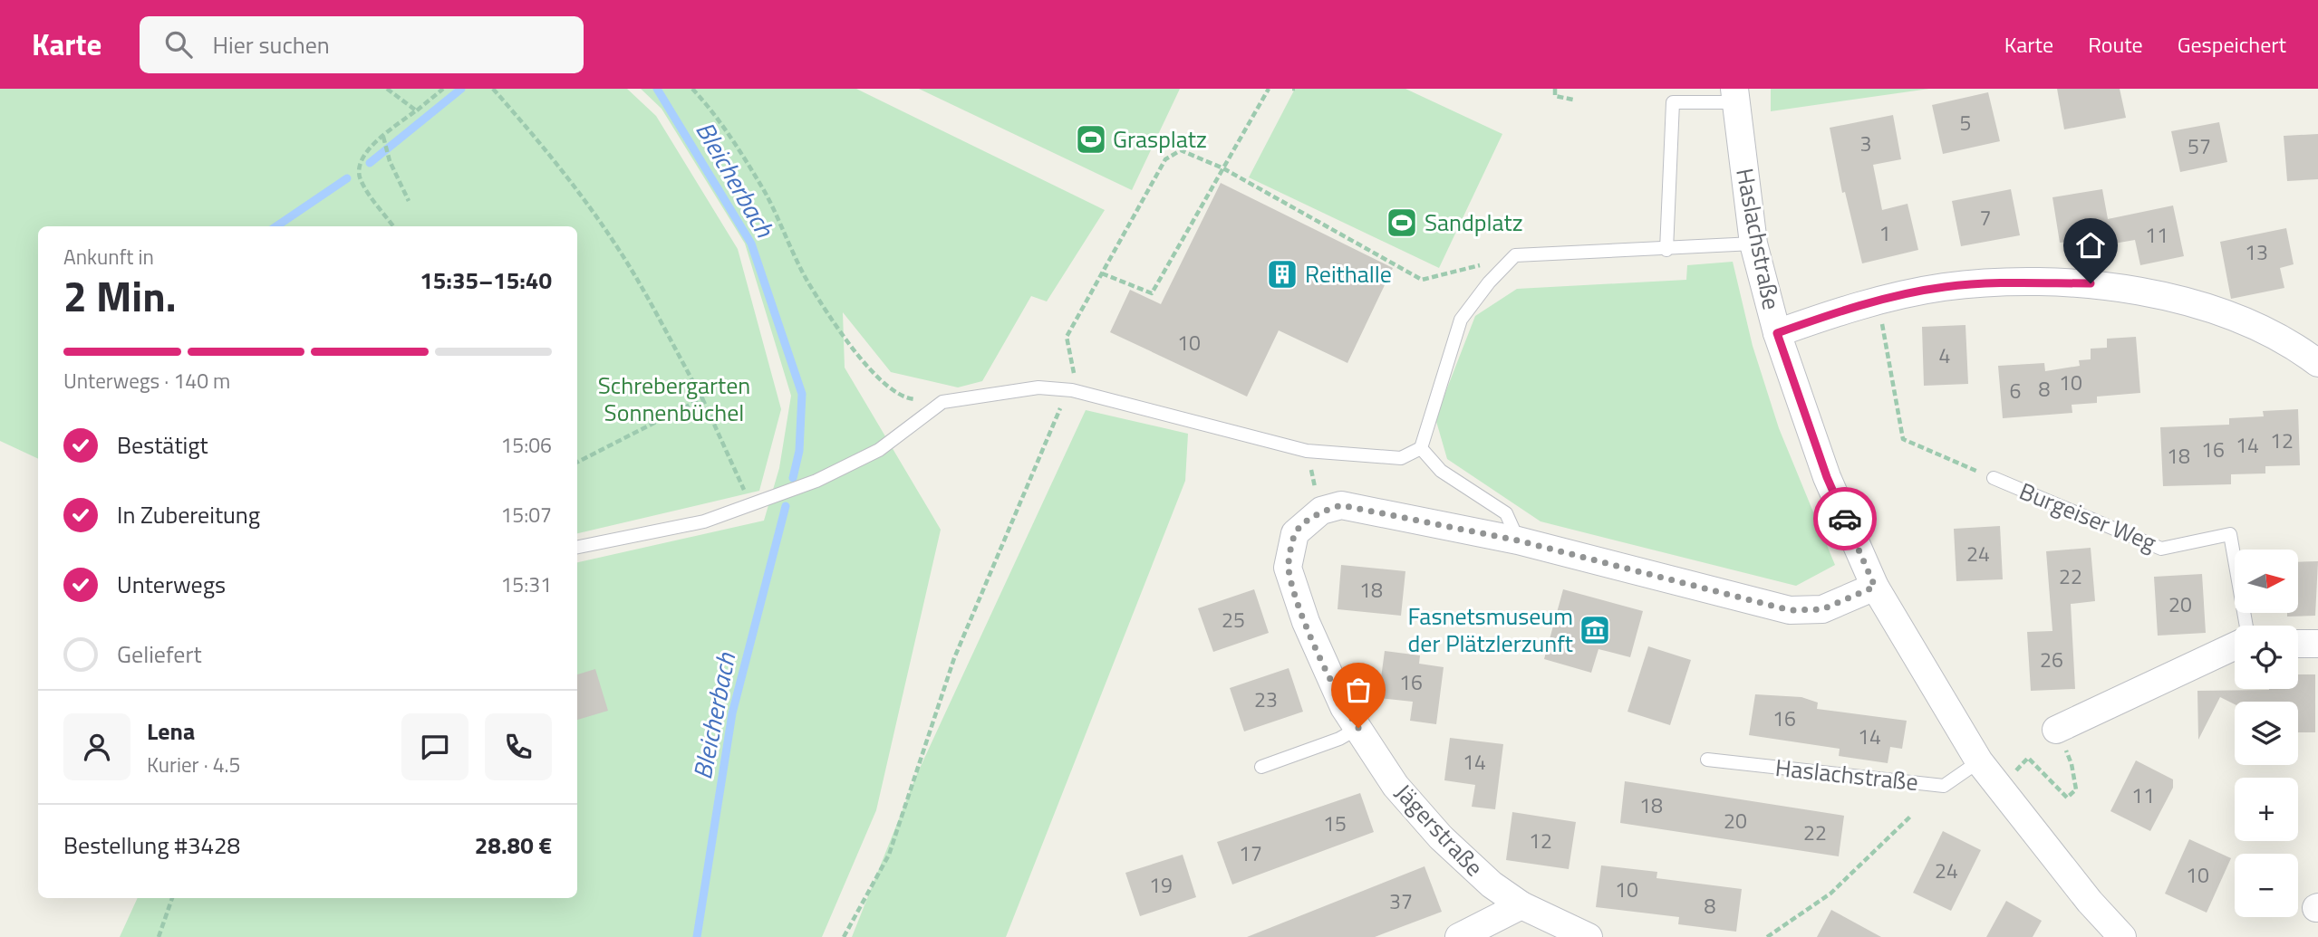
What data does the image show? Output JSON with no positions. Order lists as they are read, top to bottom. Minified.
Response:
{"streets":{"street":["Haslachstraße","Jägerstraße"],"lane":["Burgeiser Weg"]},"water":["Bleicherbach"],"parks":["Schrebergarten Sonnenbüchel"],"places":{"sports":["Grasplatz","Sandplatz"],"building":["Reithalle"],"museum":["Fasnetsmuseum der Plätzlerzunft"]},"house_numbers":["5","3","57","7","1","11","13","10","4","10","8","6","12","14","16","18","24","22","18","20","25","26","16","23","16","14","14","11","18","20","15","22","12","17","24","10","19","10","37","8"],"north":"right","page":{"header":"Karte","search":"Hier suchen","nav":["Karte","Route","Gespeichert"],"heading":["2 Min.","Ankunft in","15:35–15:40"],"panel":["Lena","Kurier · 4.5","Bestellung #3428","28.80 €"],"bar":"Unterwegs · 140 m","list":[["Bestätigt","15:06"],["In Zubereitung","15:07"],["Unterwegs","15:31"],"Geliefert"],"map_buttons":["+","−"]}}
